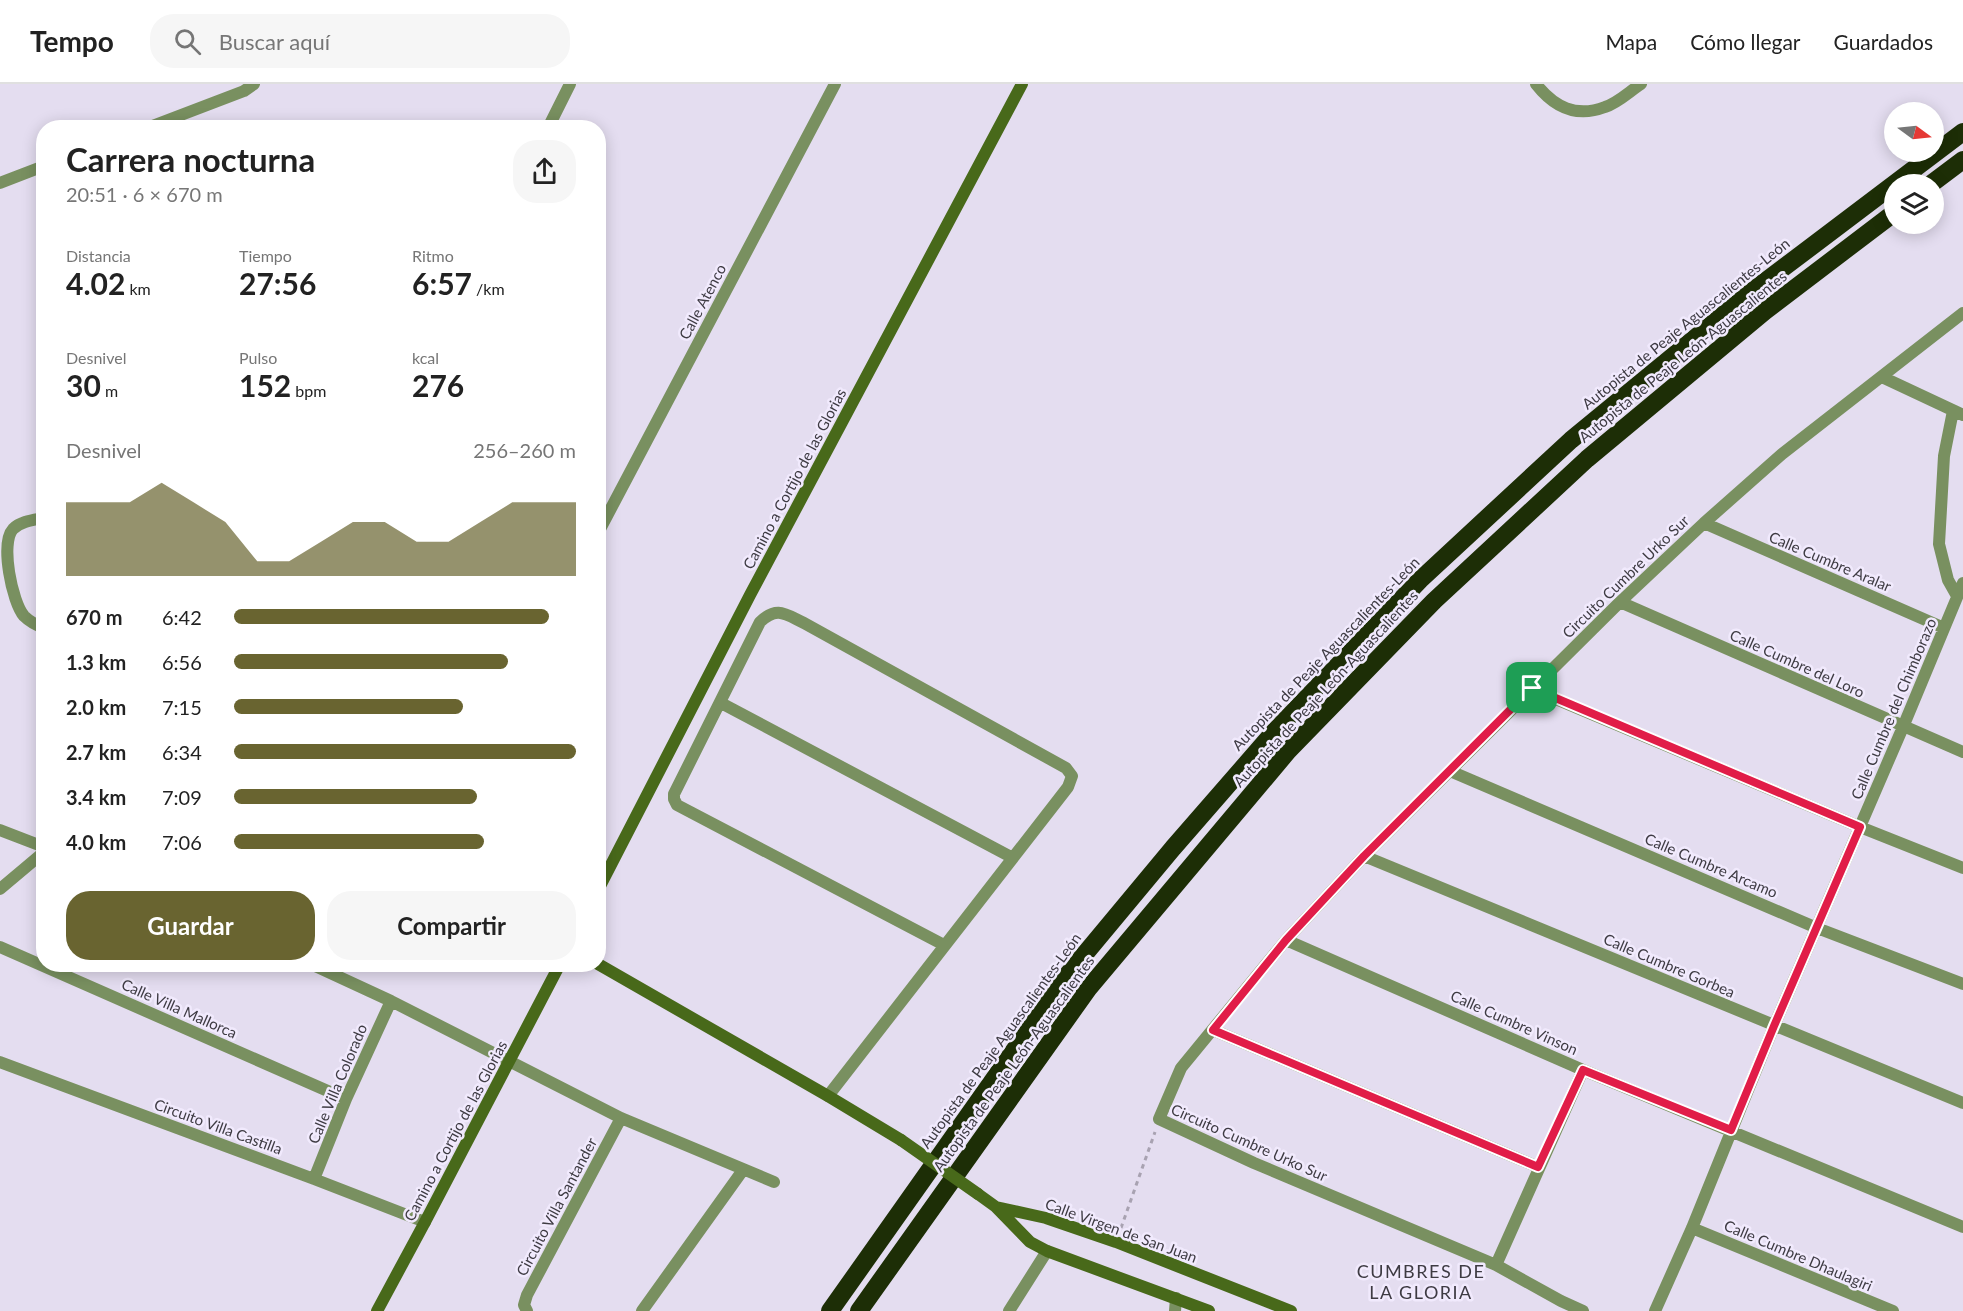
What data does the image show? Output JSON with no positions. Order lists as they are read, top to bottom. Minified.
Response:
{"streets":{"highway":["Autopista de Peaje Aguascalientes-León","Autopista de Peaje León-Aguascalientes"],"street":["Calle Atenco","Camino a Cortijo de las Glorias","Calle Cumbre Aralar","Circuito Cumbre Urko Sur","Calle Cumbre del Loro","Calle Cumbre del Chimborazo","Calle Cumbre Arcamo","Calle Cumbre Gorbea","Calle Villa Mallorca","Calle Cumbre Vinson","Calle Villa Colorado","Circuito Villa Castilla","Circuito Villa Santander","Calle Virgen de San Juan","Calle Cumbre Dhaulagiri"]},"crossings":[["Camino a Cortijo de las Glorias","Circuito Villa Castilla"],["Calle Cumbre Aralar","Circuito Cumbre Urko Sur"],["Calle Cumbre Aralar","Calle Cumbre del Chimborazo"],["Circuito Cumbre Urko Sur","Calle Cumbre del Loro"],["Circuito Cumbre Urko Sur","Calle Cumbre Arcamo"],["Circuito Cumbre Urko Sur","Calle Cumbre Gorbea"],["Circuito Cumbre Urko Sur","Calle Cumbre Vinson"],["Calle Cumbre del Loro","Calle Cumbre del Chimborazo"],["Calle Cumbre del Chimborazo","Calle Cumbre Arcamo"],["Calle Cumbre del Chimborazo","Calle Cumbre Gorbea"],["Calle Cumbre del Chimborazo","Calle Cumbre Vinson"],["Calle Cumbre del Chimborazo","Calle Cumbre Dhaulagiri"],["Calle Villa Mallorca","Calle Villa Colorado"],["Calle Villa Colorado","Circuito Villa Castilla"]],"districts":["CUMBRES DE LA GLORIA"],"north":"right","page":{"header":"Tempo","search":"Buscar aquí","nav":["Mapa","Cómo llegar","Guardados"],"heading":["Carrera nocturna","20:51 · 6 × 670 m"],"stats":[["Distancia","4.02 km"],["Tiempo","27:56"],["Ritmo","6:57 /km"],["Desnivel","30 m"],["Pulso","152 bpm"],["kcal","276"]],"chart":["Desnivel","256–260 m"],"list":[{"name":"670 m","note":"6:42"},{"name":"1.3 km","note":"6:56"},{"name":"2.0 km","note":"7:15"},{"name":"2.7 km","note":"6:34"},{"name":"3.4 km","note":"7:09"},{"name":"4.0 km","note":"7:06"}],"buttons":["Guardar","Compartir"]}}
